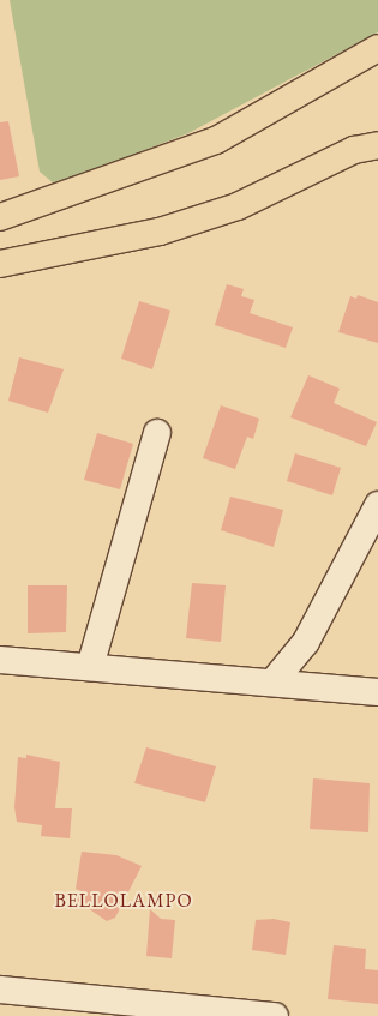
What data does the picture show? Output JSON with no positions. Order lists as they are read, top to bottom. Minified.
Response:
{"districts":["BELLOLAMPO"]}
